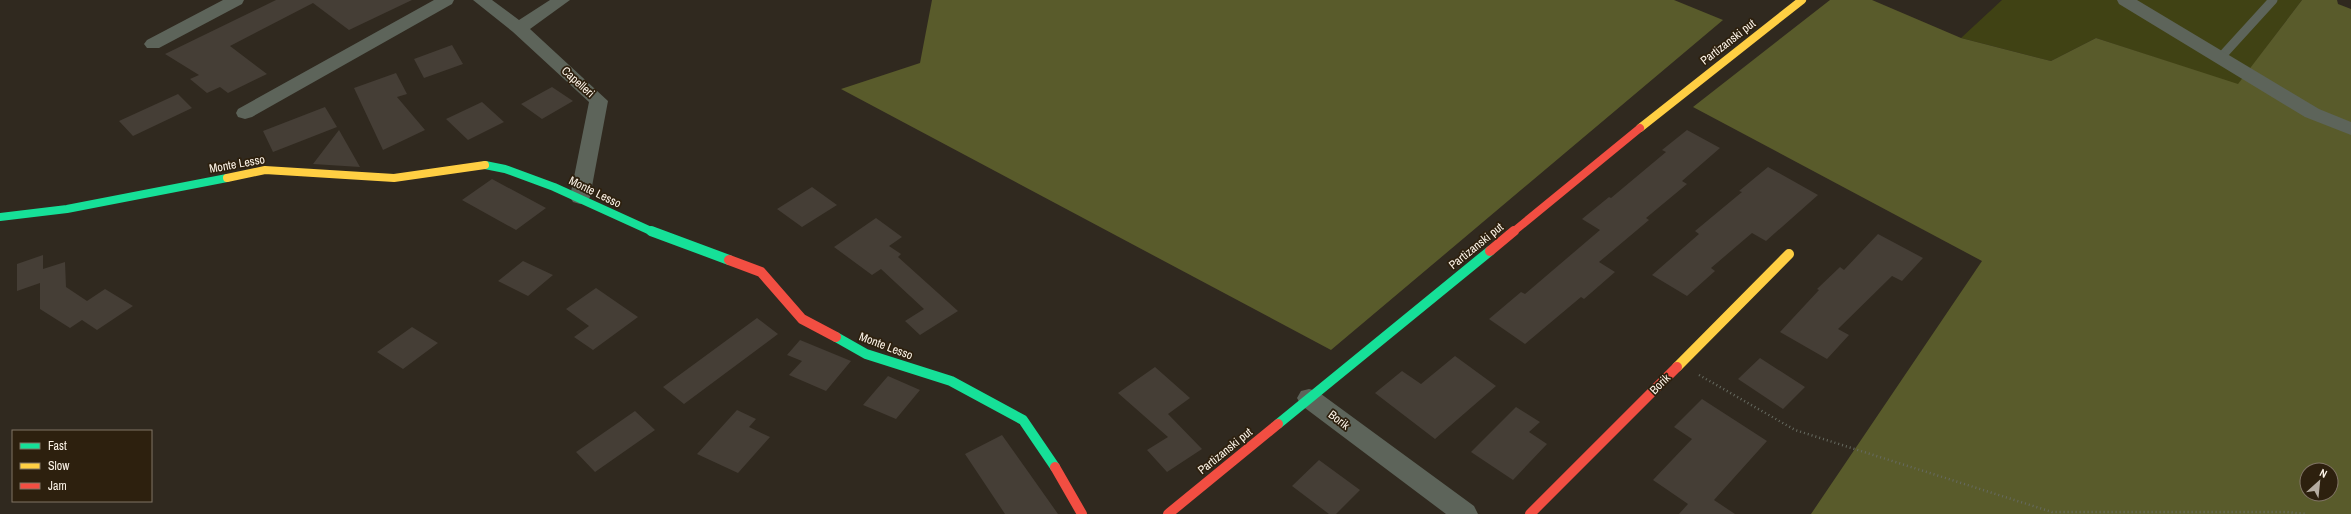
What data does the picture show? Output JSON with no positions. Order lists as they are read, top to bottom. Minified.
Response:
{"streets":{"street":["Partizanski put","Capelleri","Monte Lesso","Borik"]},"crossings":[["Partizanski put","Borik"],["Capelleri","Monte Lesso"]],"legend":["Fast","Slow","Jam"],"north":"top right"}
